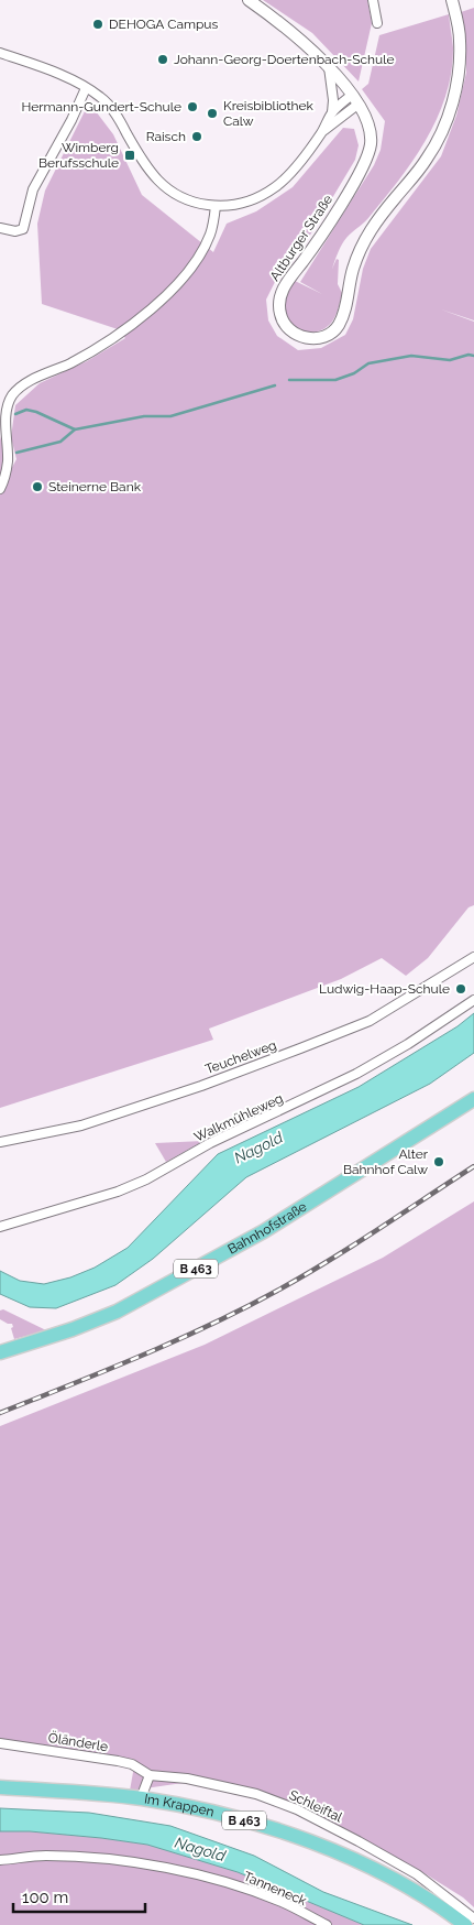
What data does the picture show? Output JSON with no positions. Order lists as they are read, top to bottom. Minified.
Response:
{"streets":{"main road":["Bahnhofstraße","B 463","Im Krappen"],"street":["Altburger Straße","Teuchelweg","Walkmühleweg","Öländerle","Schleiftal","Tanneneck"]},"crossings":[["Öländerle","Schleiftal"]],"water":["Nagold"],"places":{"other":["DEHOGA Campus","Johann-Georg-Doertenbach-Schule","Hermann-Gundert-Schule","Kreisbibliothek Calw","Raisch","Steinerne Bank","Ludwig-Haap-Schule","Alter Bahnhof Calw"],"transit":["Wimberg Berufsschule"]},"scale_bar":"100 m"}
